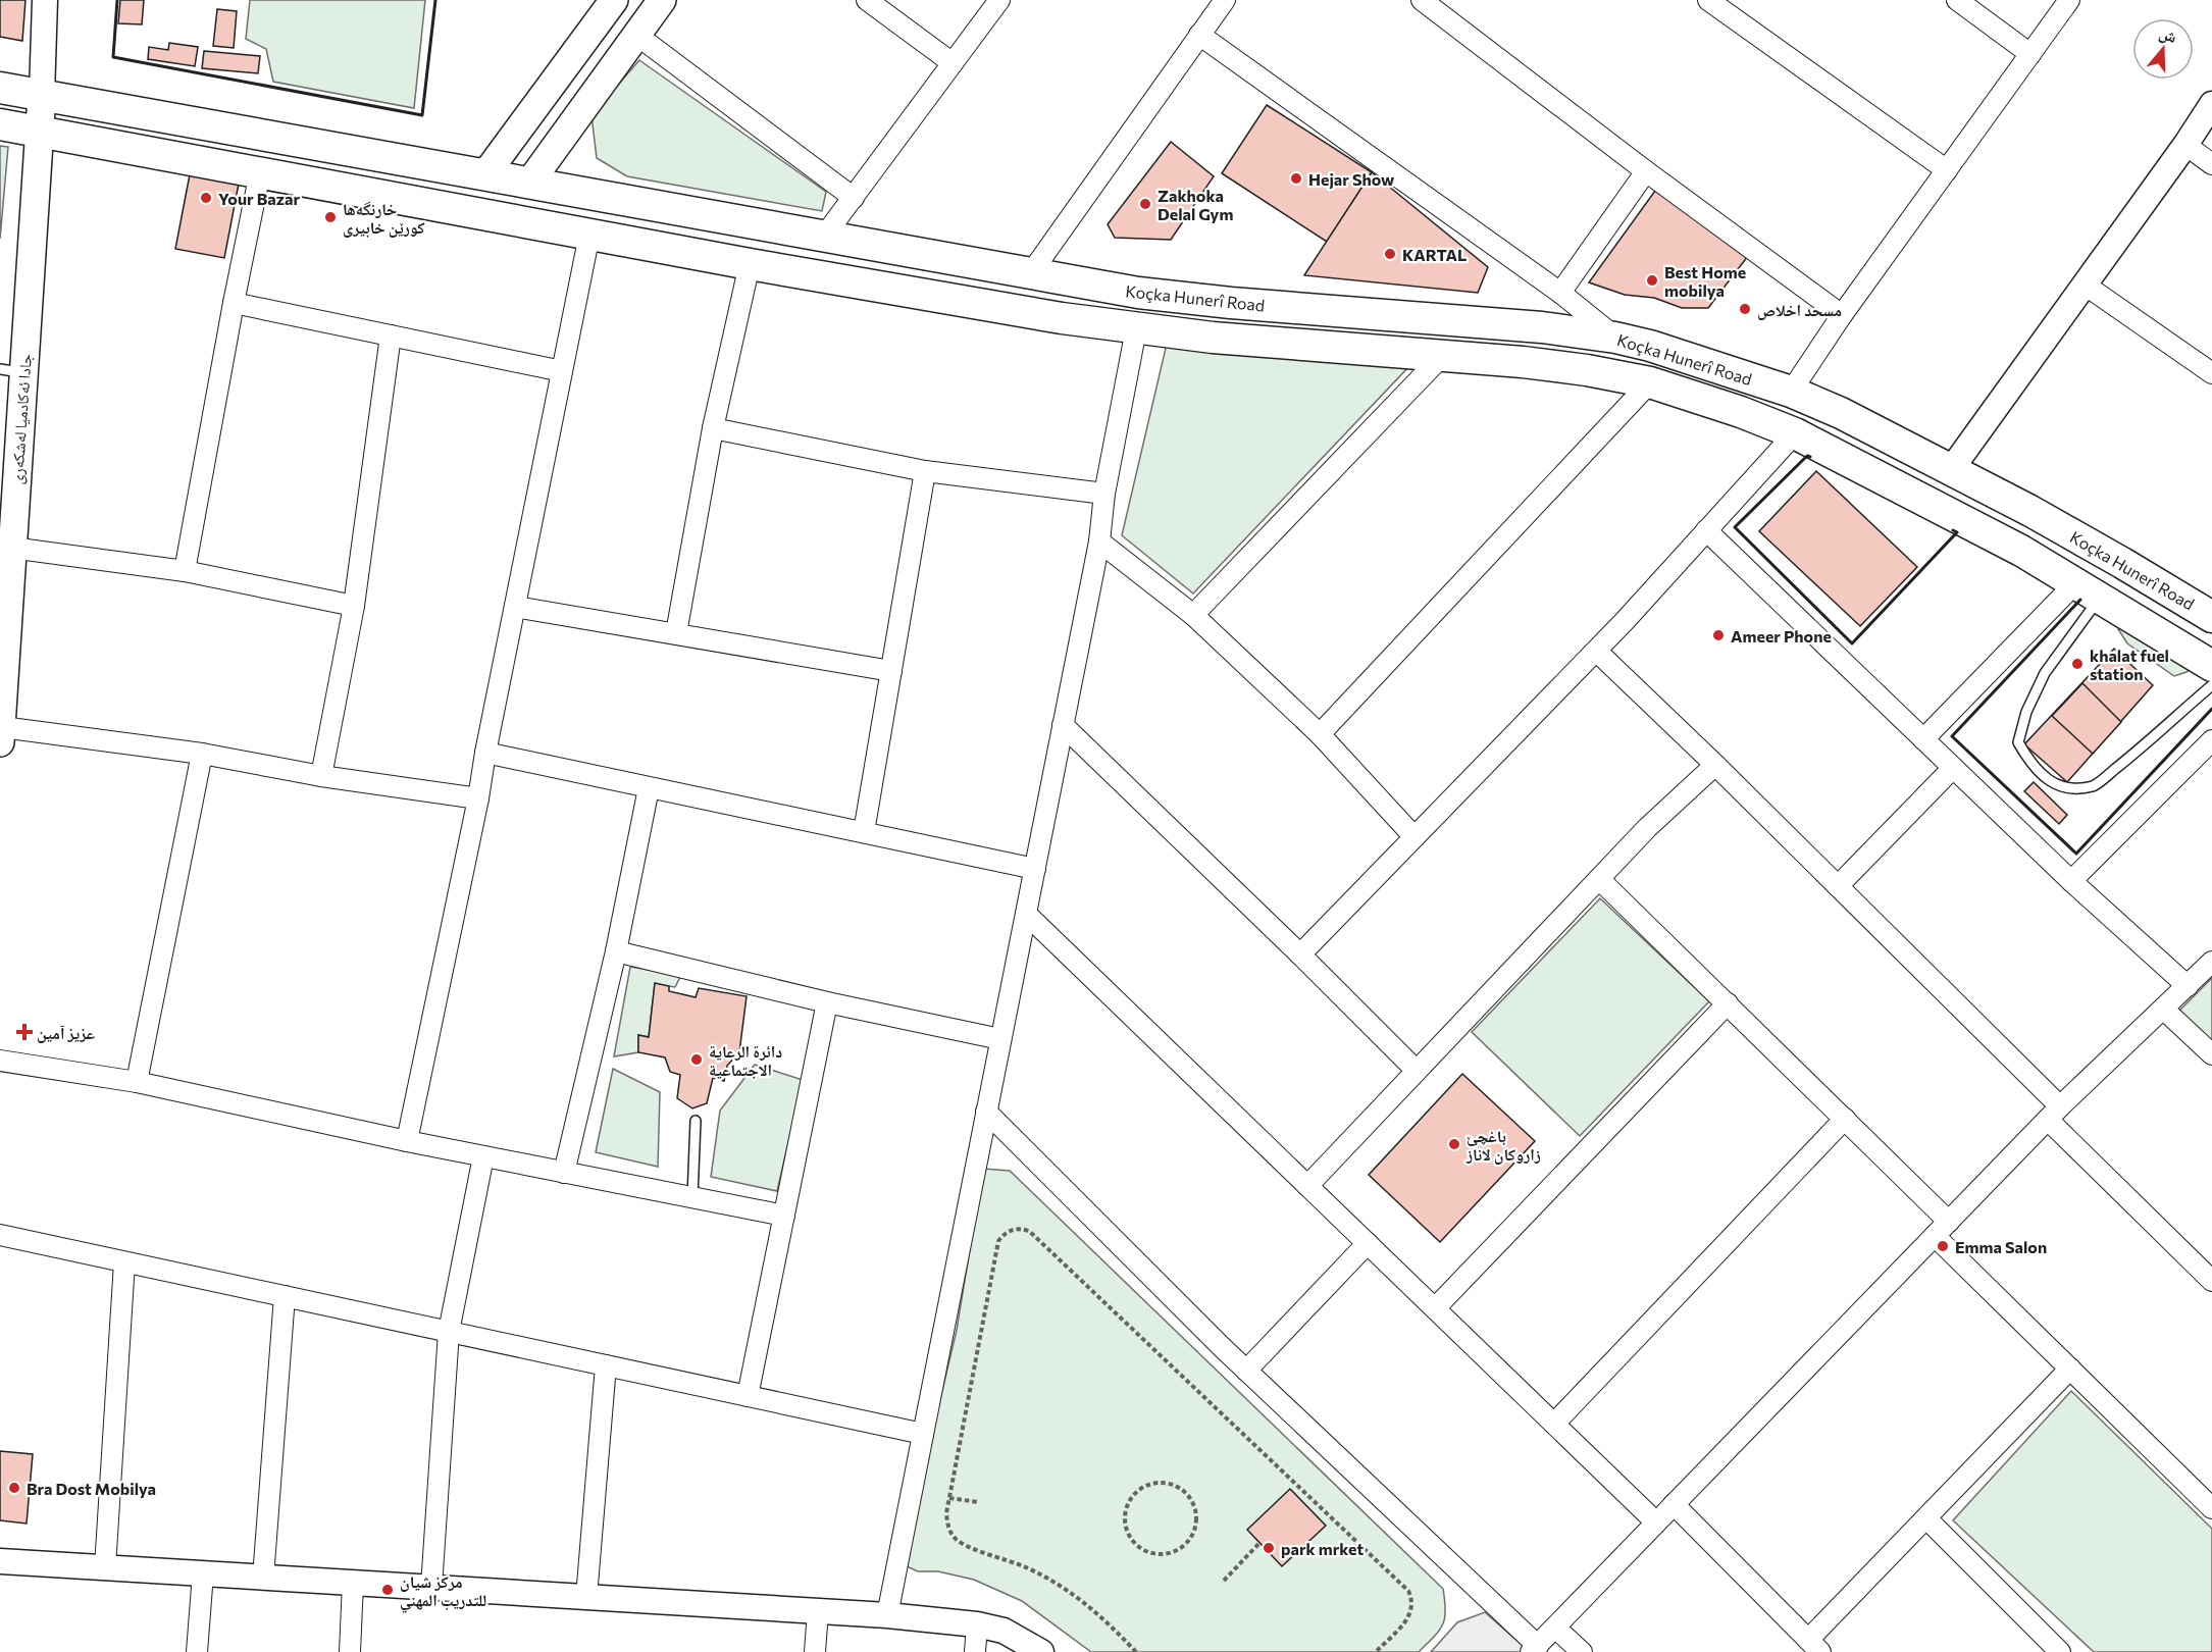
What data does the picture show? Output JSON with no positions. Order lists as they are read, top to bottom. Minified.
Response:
{"streets":{"main road":["Koçka Hunerî Road","جادا ئه‌كادميا له‌شكه‌رى"]},"crossings":[["Koçka Hunerî Road","جادا ئه‌كادميا له‌شكه‌رى"]],"places":{"other":["Hejar Show","Your Bazar","Zakhoka Delal Gym","خارنگه‌ها كورێن خابيرى","KARTAL","Best Home mobilya","مسحد اخلاص","Ameer Phone","khalat fuel station","دائرة الرعاية الاجتماعية","باغچێ زاروكان لاناز","Emma Salon","Bra Dost Mobilya","park mrket","مركز شيان للتدريب المهني"],"health":["عزيز آمين"]},"north":"top"}
